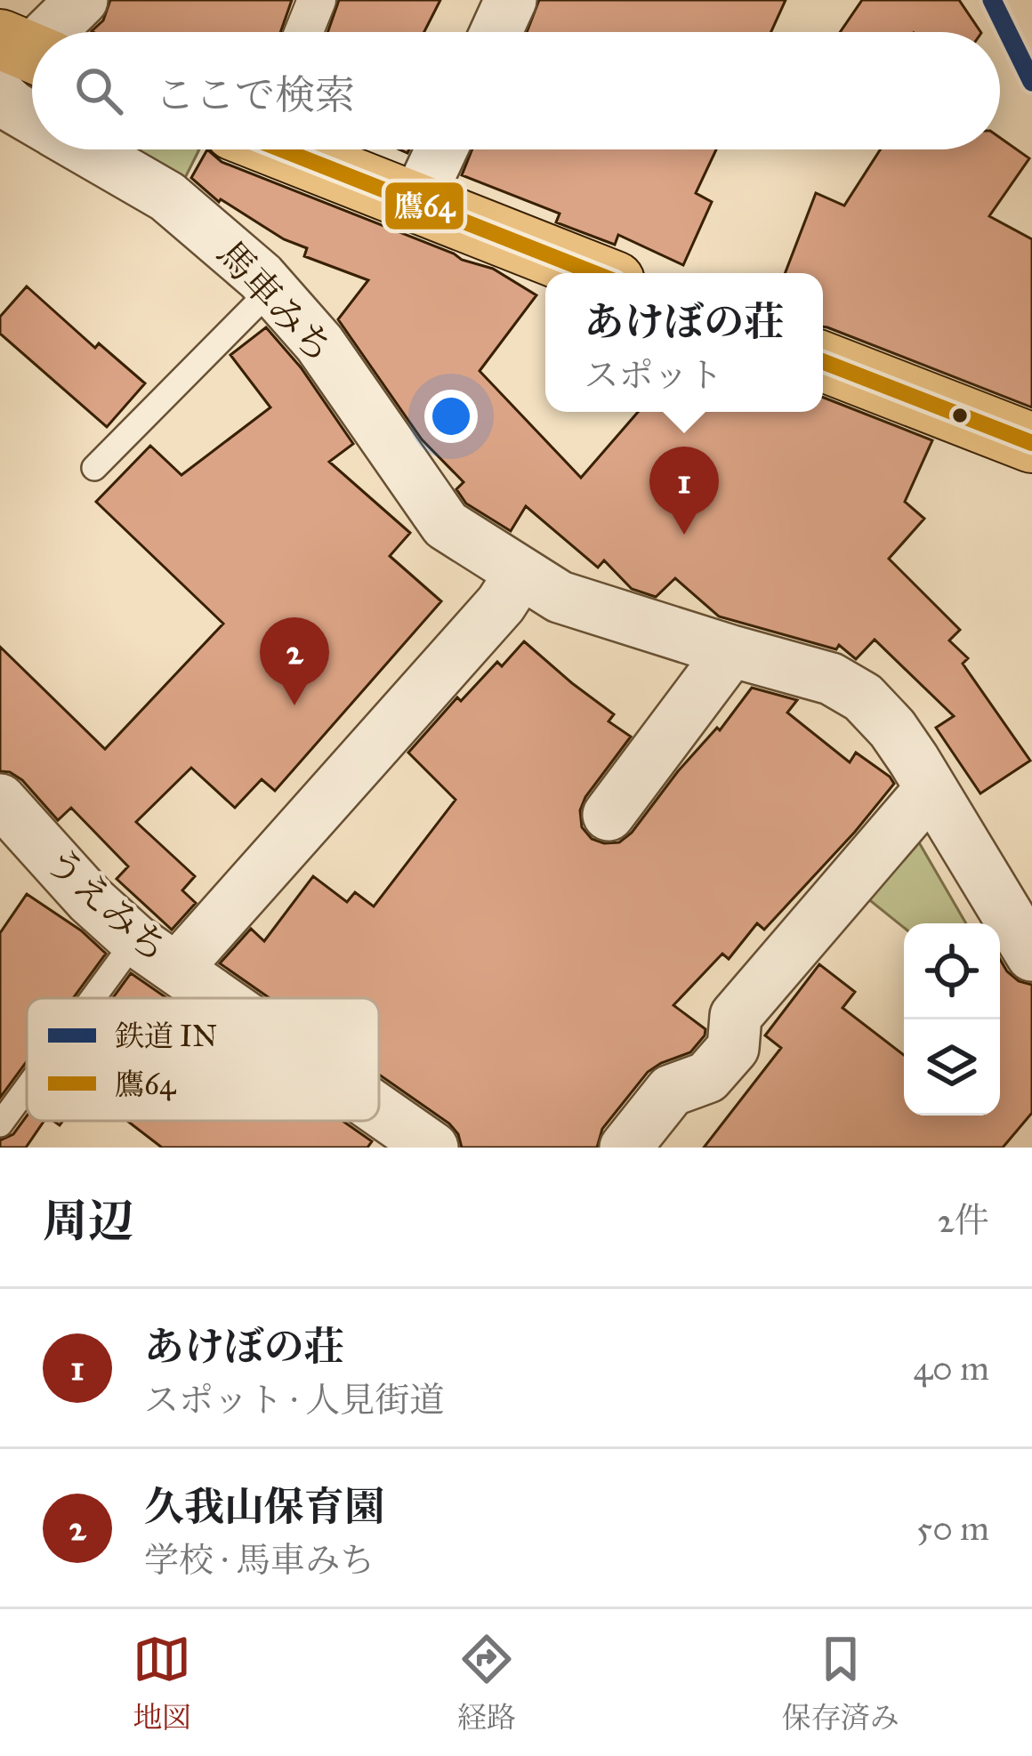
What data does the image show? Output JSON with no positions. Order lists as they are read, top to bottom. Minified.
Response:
{"streets":{"street":["馬車みち","うえみち"]},"lines":["rail line IN","transit line 鷹64"],"legend":["鉄道 IN","鷹64"],"page":{"search":"ここで検索","popup":["あけぼの荘","スポット"],"pins":["1","2"],"heading":["周辺","2件"],"list":[{"mark":"1","name":"あけぼの荘","note":"スポット · 人見街道","value":"40 m"},{"mark":"2","name":"久我山保育園","note":"学校 · 馬車みち","value":"50 m"}],"nav":["地図","経路","保存済み"]}}
